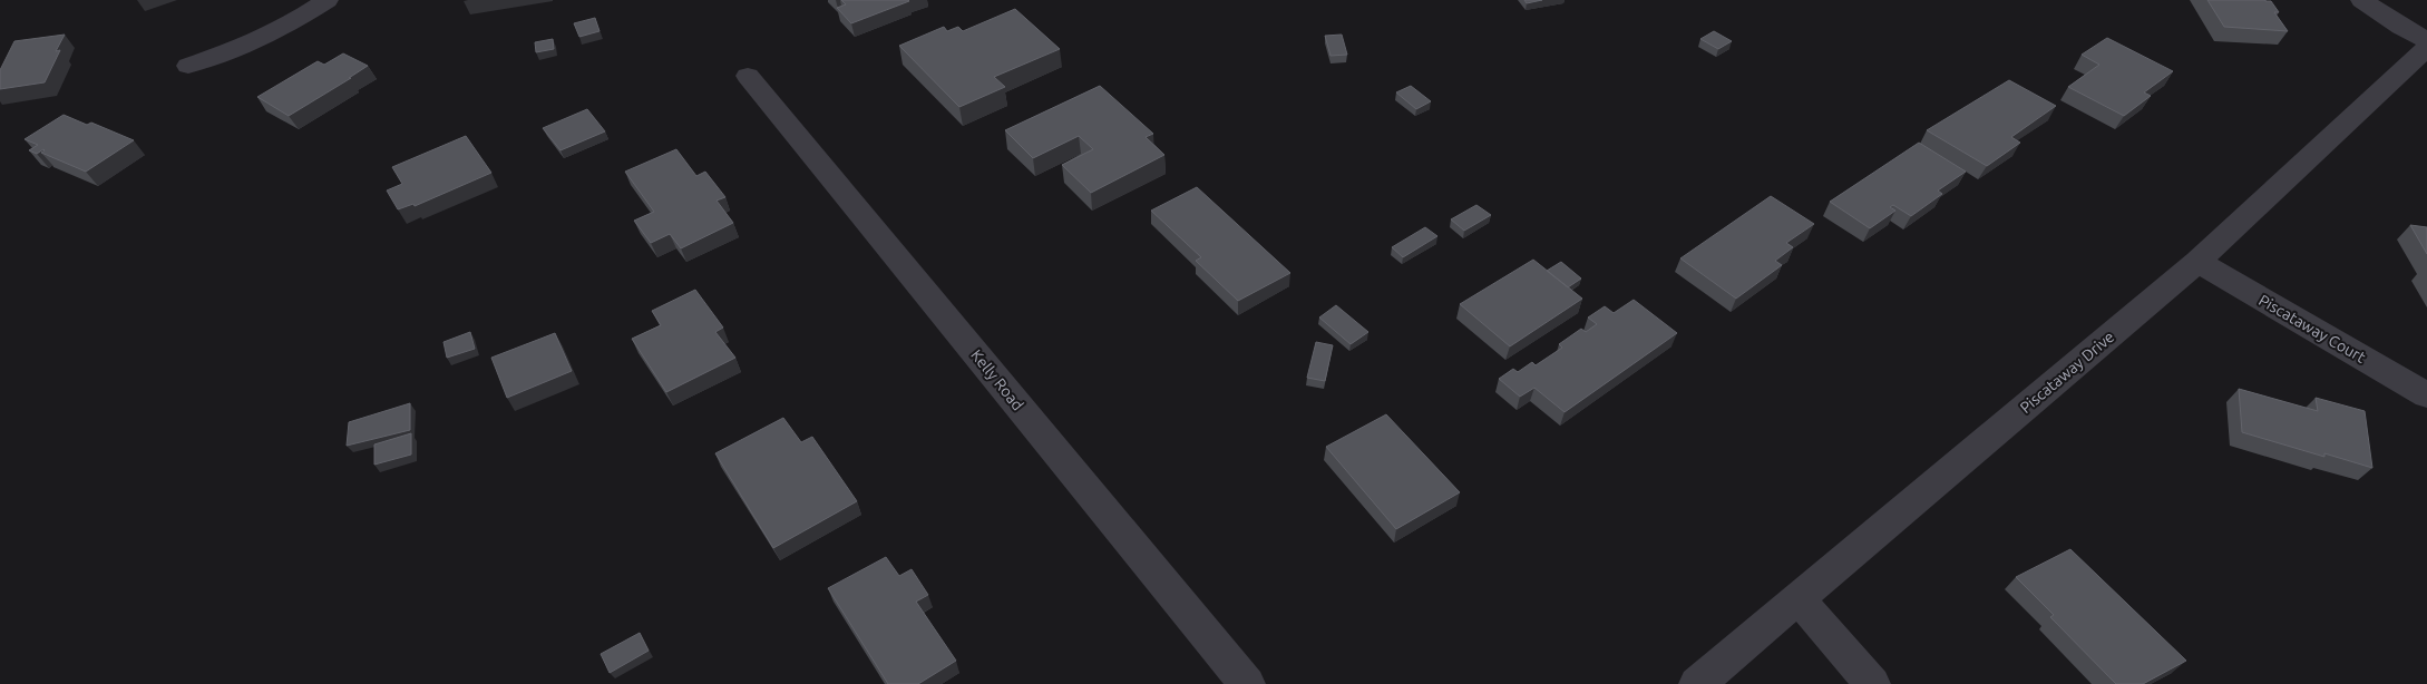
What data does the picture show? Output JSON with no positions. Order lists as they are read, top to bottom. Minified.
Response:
{"streets":{"street":["Piscataway Court","Piscataway Drive","Kelly Road"]},"crossings":[["Piscataway Court","Piscataway Drive"]]}
